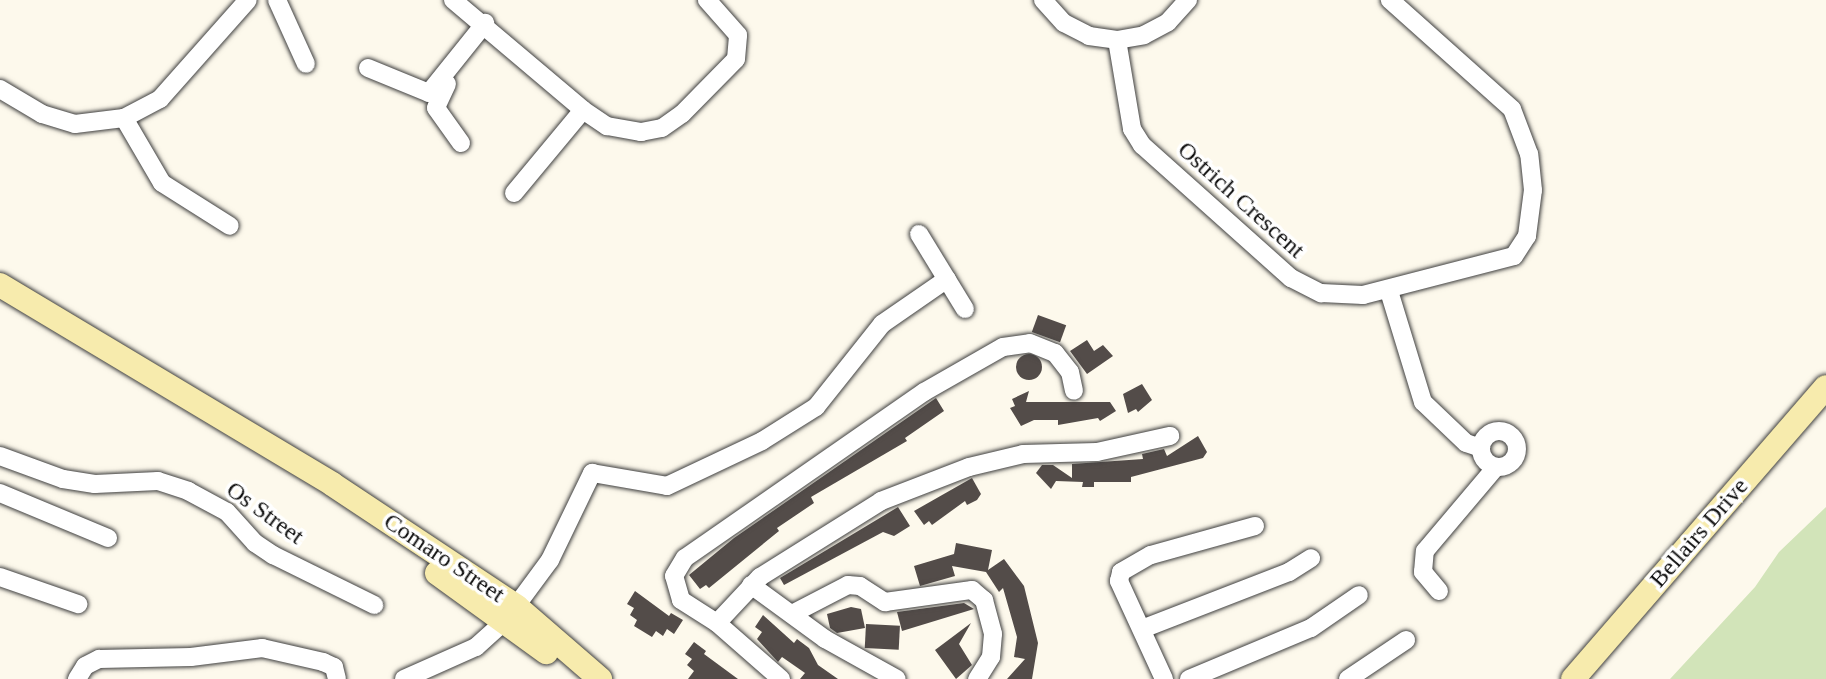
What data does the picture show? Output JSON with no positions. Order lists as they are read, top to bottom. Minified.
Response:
{"streets":{"street":["Ostrich Crescent","Os Street","Bellairs Drive","Comaro Street"]}}
